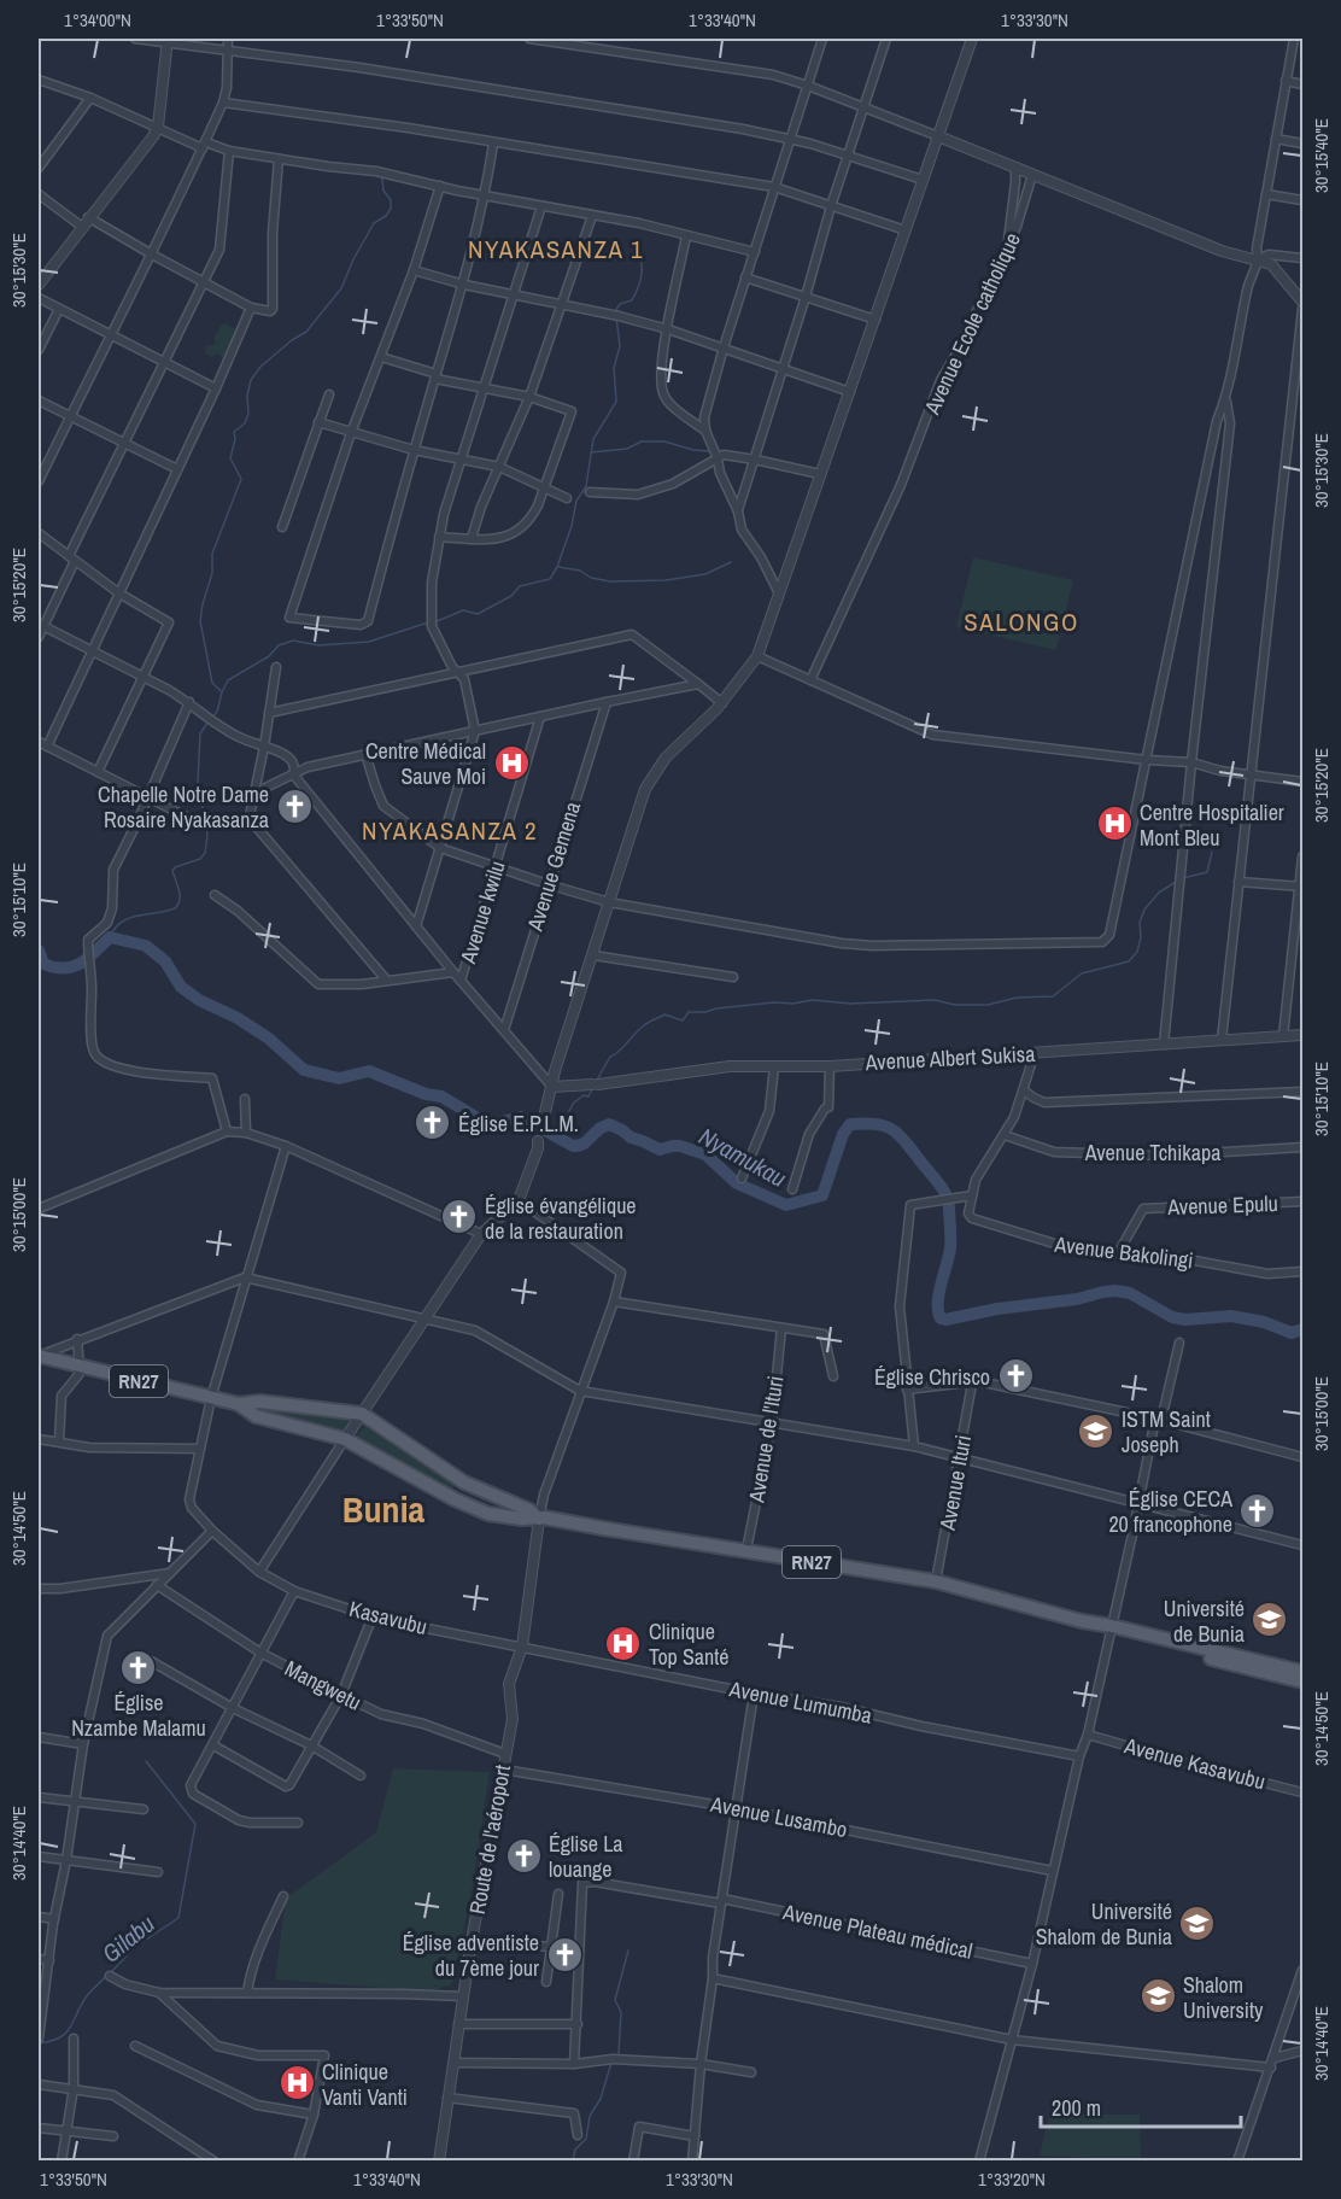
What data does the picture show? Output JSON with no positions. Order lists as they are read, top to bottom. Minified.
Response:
{"streets":{"main road":["RN27"],"street":["Avenue Ecole catholique","Avenue Gemena","Avenue kwilu","Avenue Albert Sukisa","Avenue Tchikapa","Avenue Epulu","Avenue Bakolingi","Avenue de l'Ituri","Avenue Ituri","Kasavubu","Mangwetu","Avenue Lumumba","Avenue Kasavubu","Avenue Lusambo","Route de l'aéroport","Avenue Plateau médical"]},"crossings":[["Avenue Epulu","Avenue Bakolingi"],["RN27","Avenue de l'Ituri"],["RN27","Avenue Ituri"],["RN27","Kasavubu"],["RN27","Route de l'aéroport"],["Kasavubu","Avenue Lumumba"],["Kasavubu","Route de l'aéroport"],["Mangwetu","Route de l'aéroport"],["Avenue Lumumba","Route de l'aéroport"],["Avenue Lusambo","Route de l'aéroport"]],"districts":["NYAKASANZA 1","SALONGO","NYAKASANZA 2","Bunia"],"water":["Nyamukau","Gilabu"],"places":{"hospital":["Centre Médical Sauve Moi","Centre Hospitalier Mont Bleu","Clinique Top Santé","Clinique Vanti Vanti"],"church":["Chapelle Notre Dame Rosaire Nyakasanza","Église E.P.L.M.","Église évangélique de la restauration","Église Chrisco","Église CECA 20 francophone","Église Nzambe Malamu","Église La louange","Église adventiste du 7ème jour"],"school or university":["ISTM Saint Joseph","Université de Bunia","Université Shalom de Bunia","Shalom University"]},"scale_bar":"200 m","coordinates":["1°34'00\"N","1°33'50\"N","1°33'40\"N","1°33'30\"N","30°15'40\"E","30°15'30\"E","30°15'20\"E","30°15'10\"E","30°15'00\"E","30°14'50\"E","30°14'40\"E","1°33'20\"N"]}
